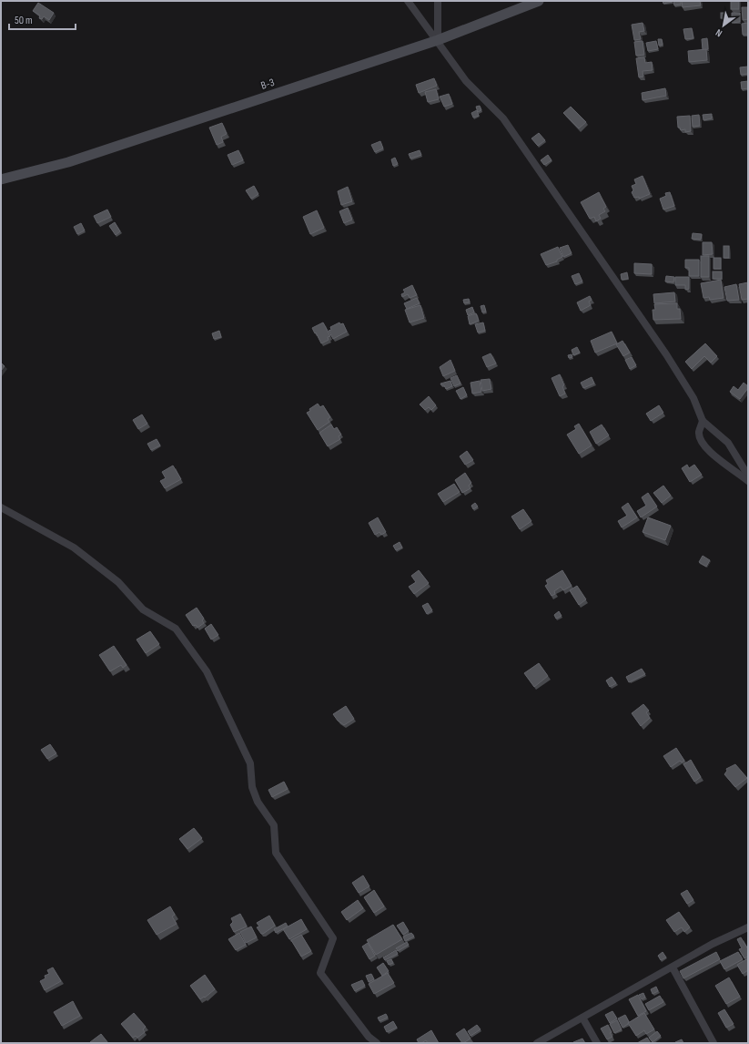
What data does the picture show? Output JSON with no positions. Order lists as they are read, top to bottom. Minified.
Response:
{"streets":{"main road":["B-3"]},"scale_bar":"50 m","north":"bottom left"}
